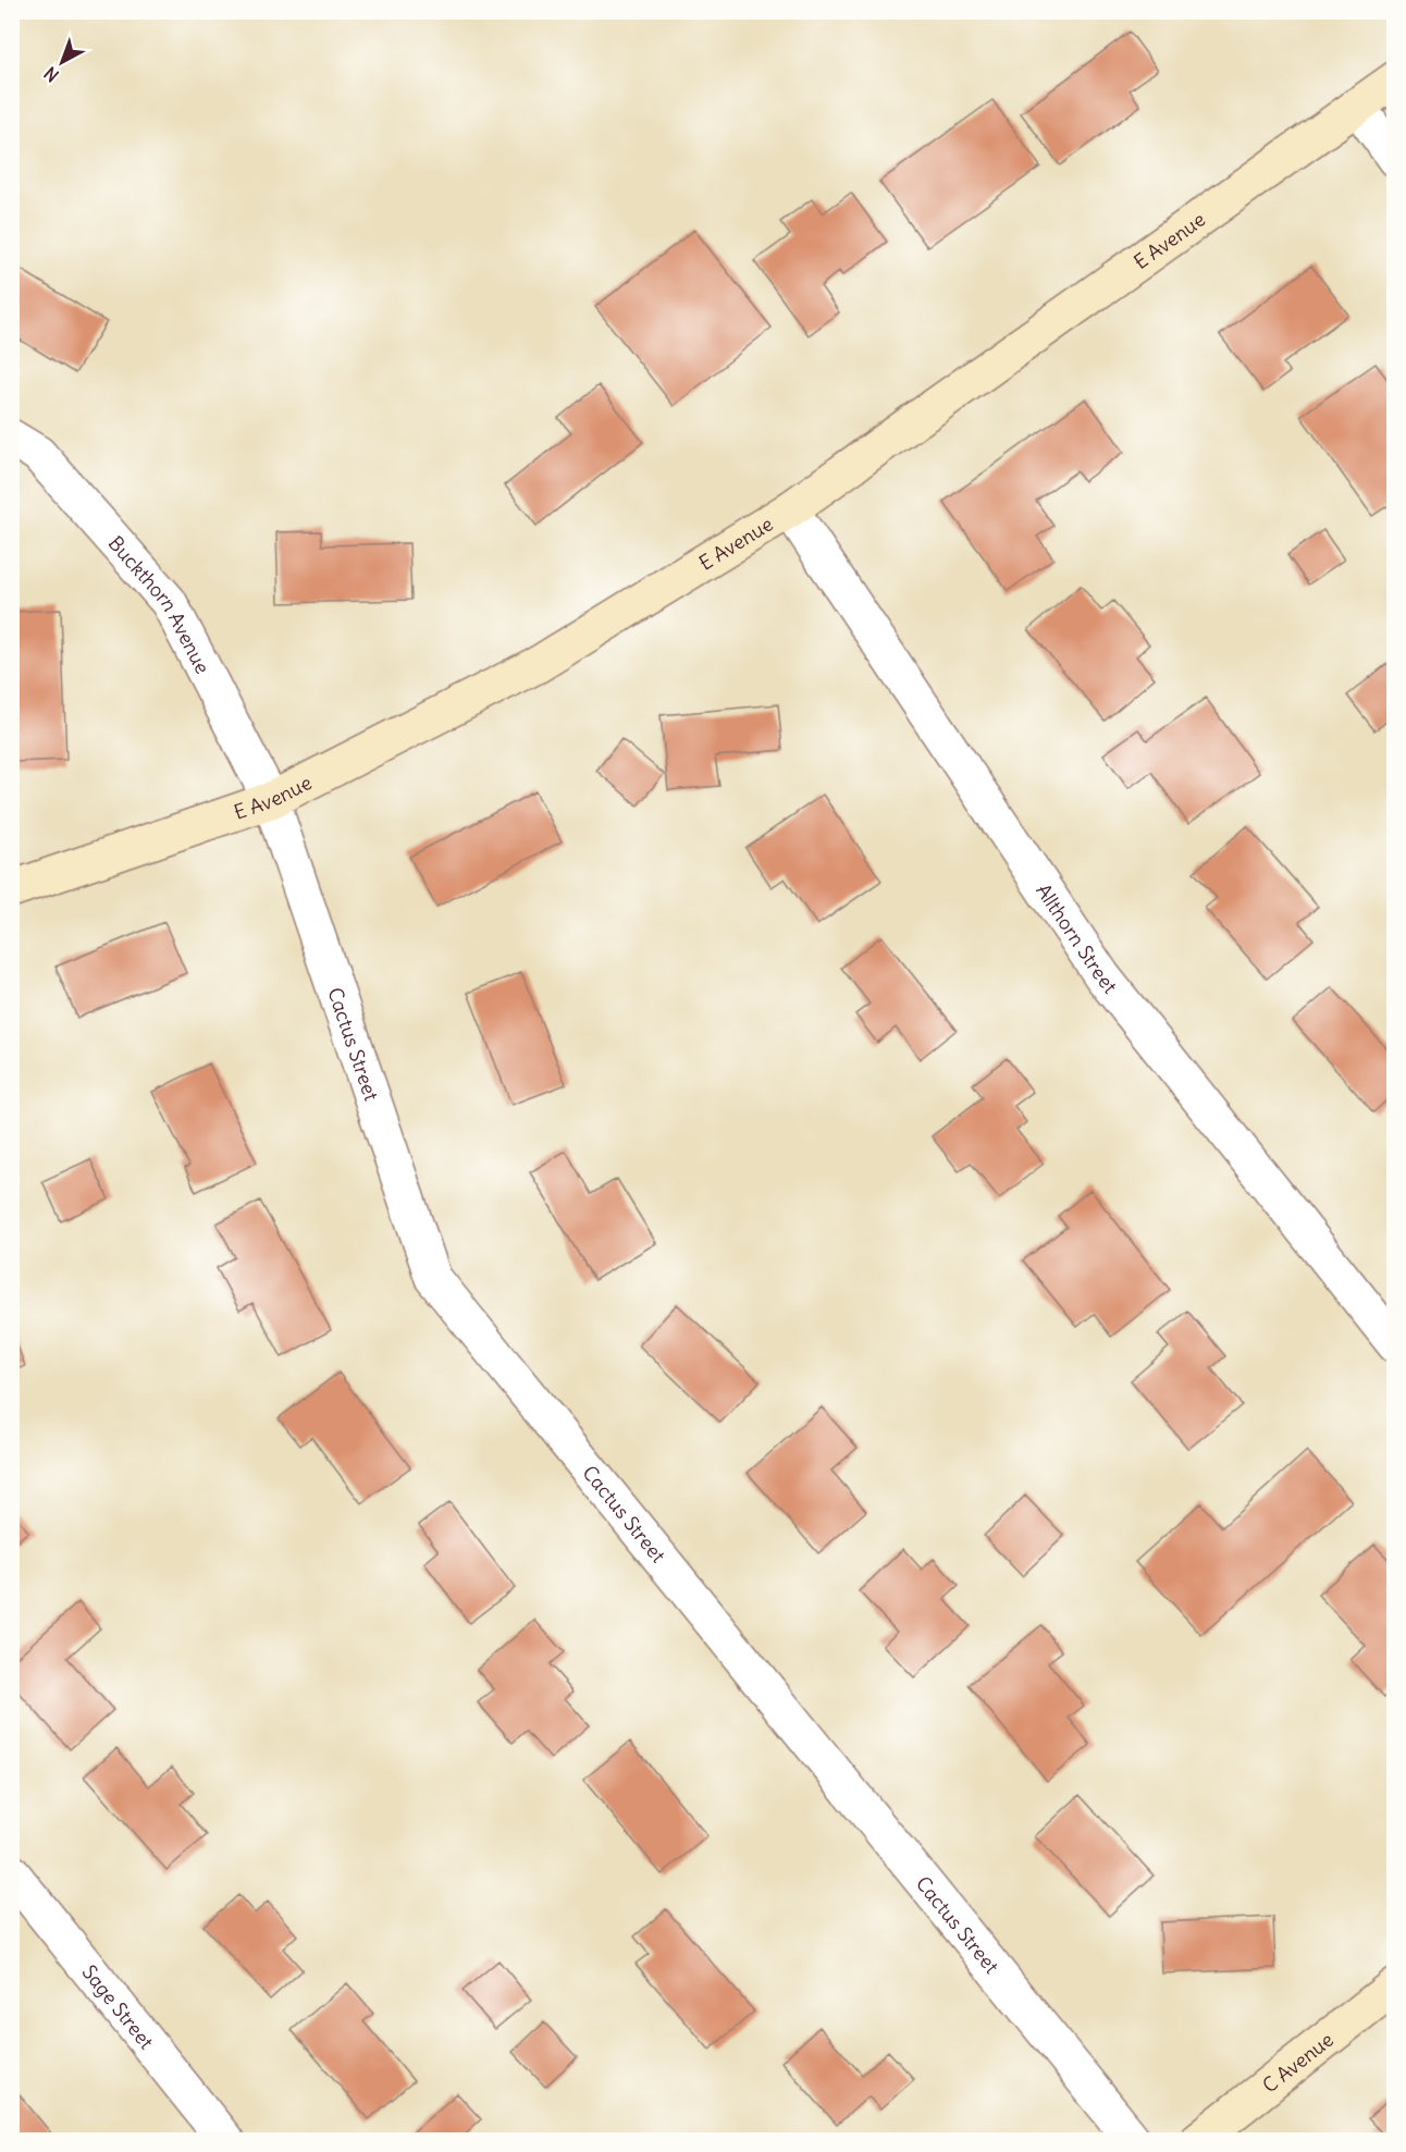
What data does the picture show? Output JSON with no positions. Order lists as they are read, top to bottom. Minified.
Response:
{"streets":{"street":["E Avenue","Buckthorn Avenue","Allthorn Street","Cactus Street","Sage Street","C Avenue"]},"crossings":[["E Avenue","Buckthorn Avenue"],["E Avenue","Allthorn Street"],["E Avenue","Cactus Street"],["Buckthorn Avenue","Cactus Street"]],"north":"bottom left"}
